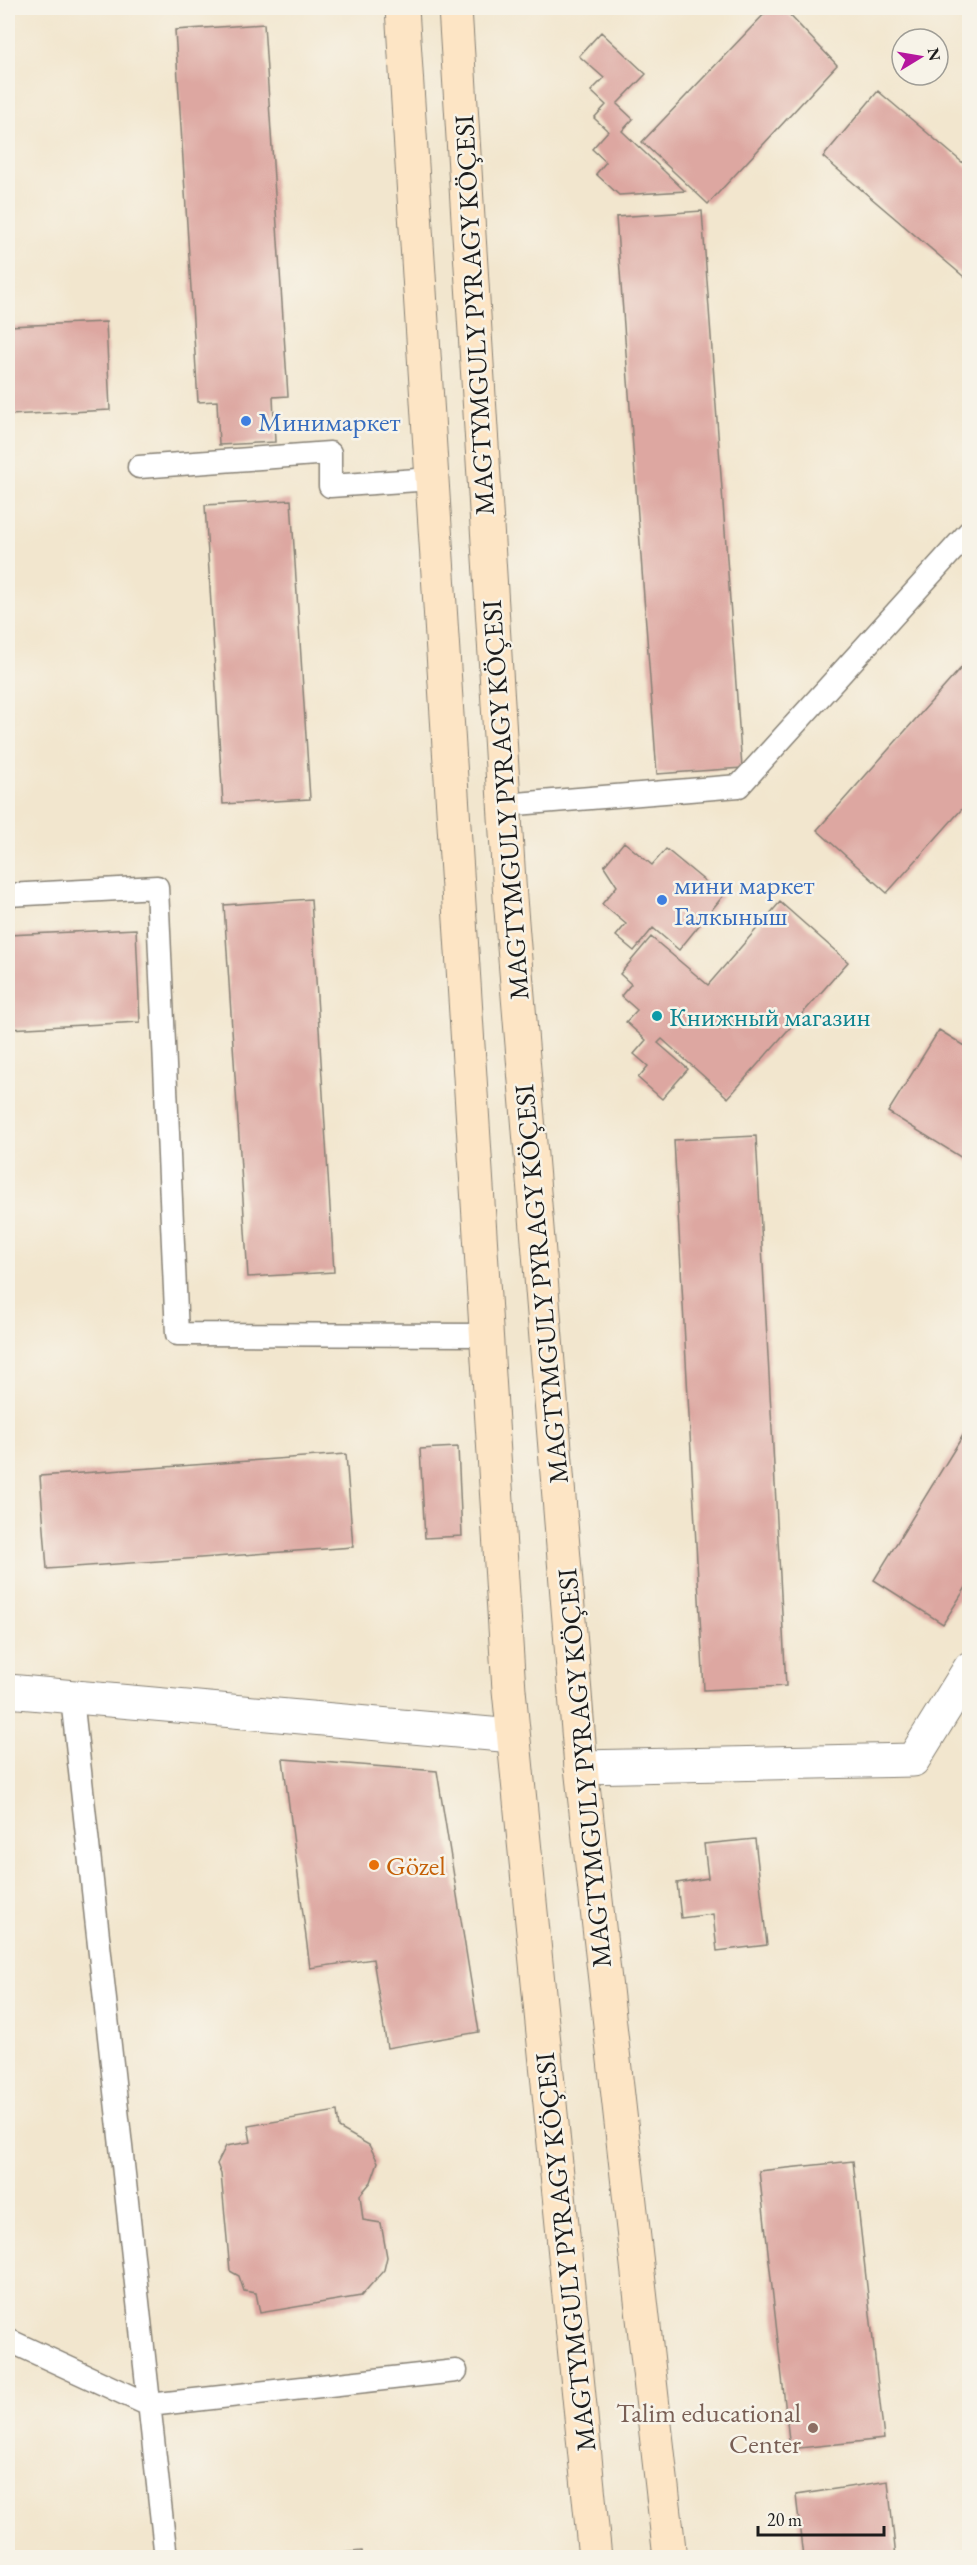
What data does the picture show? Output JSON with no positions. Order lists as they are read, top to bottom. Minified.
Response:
{"streets":{"main road":["MAGTYMGULY PYRAGY KÖÇESI"]},"places":["Минимаркет","мини маркет Галкыныш","Книжный магазин","Gözel","Talim educational Center"],"scale_bar":"20 m","north":"right"}
